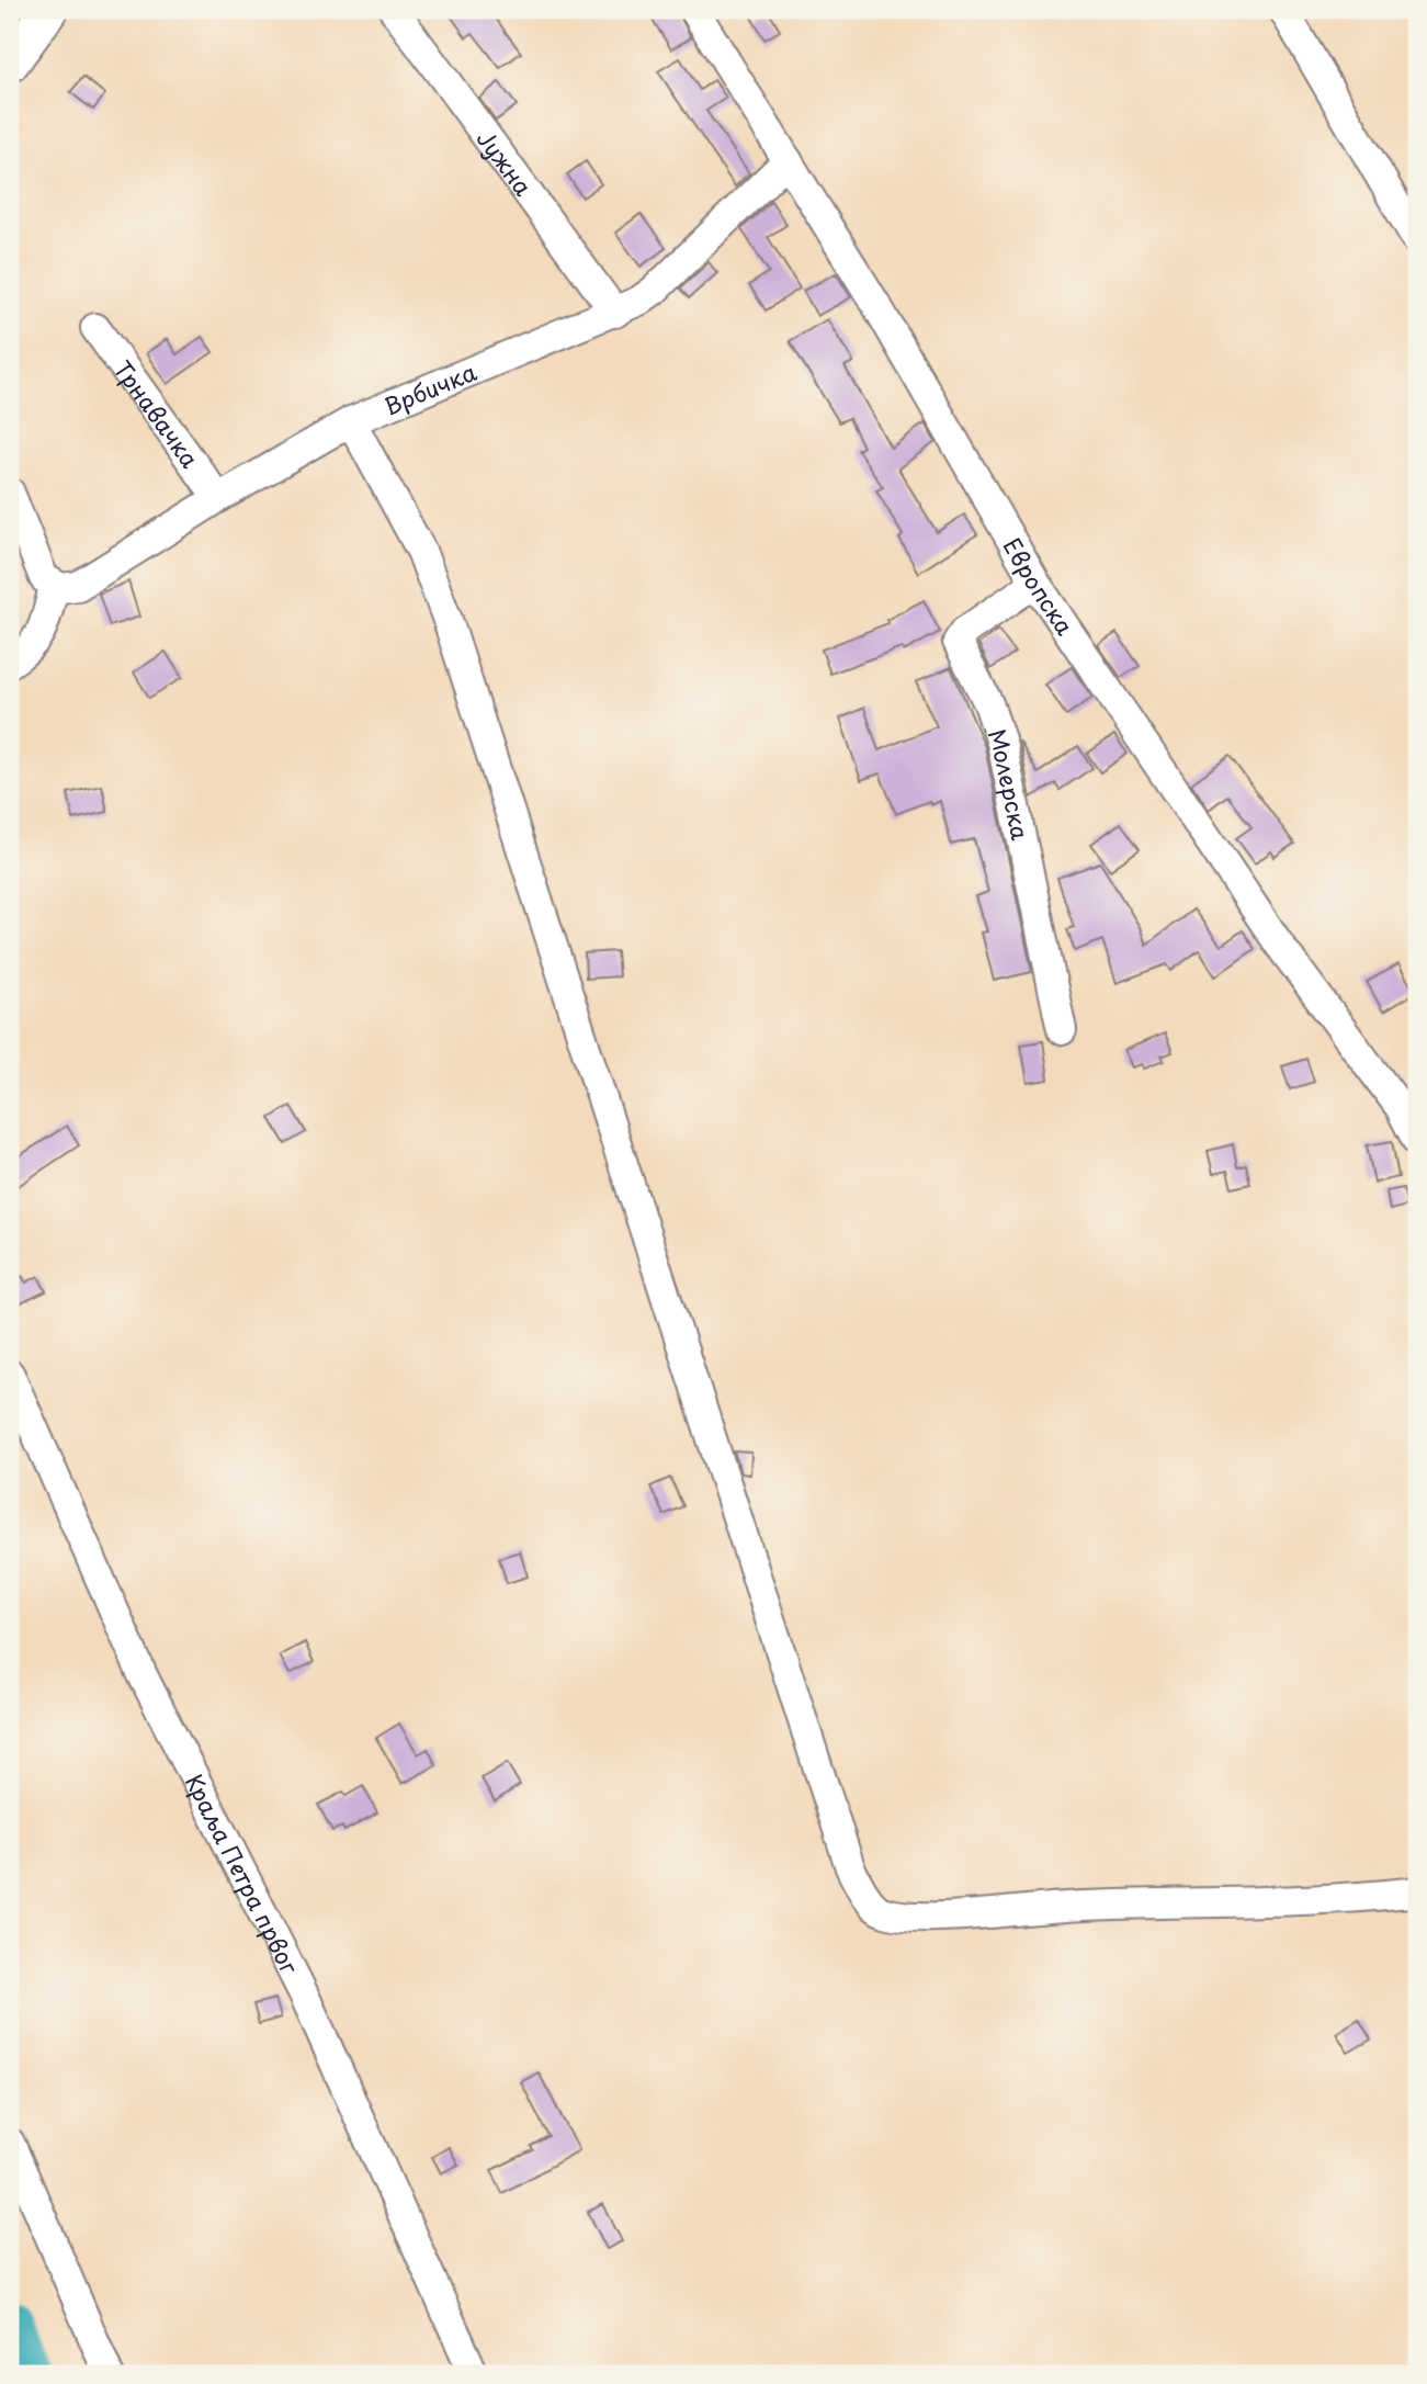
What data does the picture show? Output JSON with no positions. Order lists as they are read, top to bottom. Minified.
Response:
{"streets":{"street":["Јужна","Врбичка","Трнавачка","Европска","Молерска","Краља Петра првог"]},"crossings":[["Јужна","Врбичка"],["Врбичка","Трнавачка"],["Врбичка","Европска"],["Европска","Молерска"]]}
